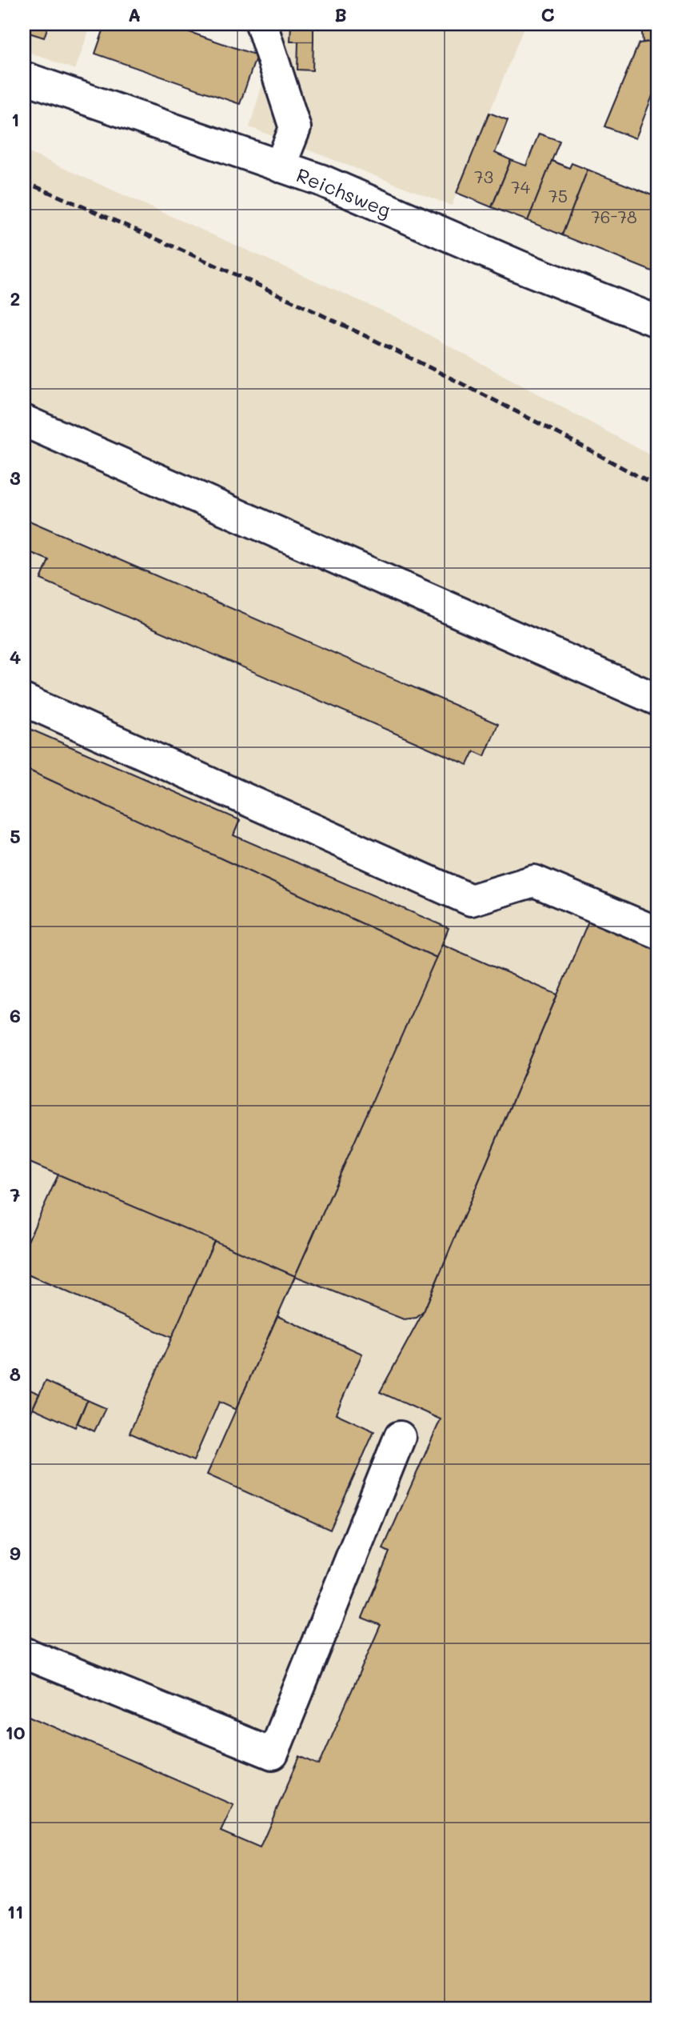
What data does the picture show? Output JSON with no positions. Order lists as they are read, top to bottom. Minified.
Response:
{"streets":{"street":["Reichsweg"]},"house_numbers":["73","74","75","76-78"],"grid":{"columns":["A","B","C"],"rows":["1","2","3","4","5","6","7","8","9","10","11"]}}
